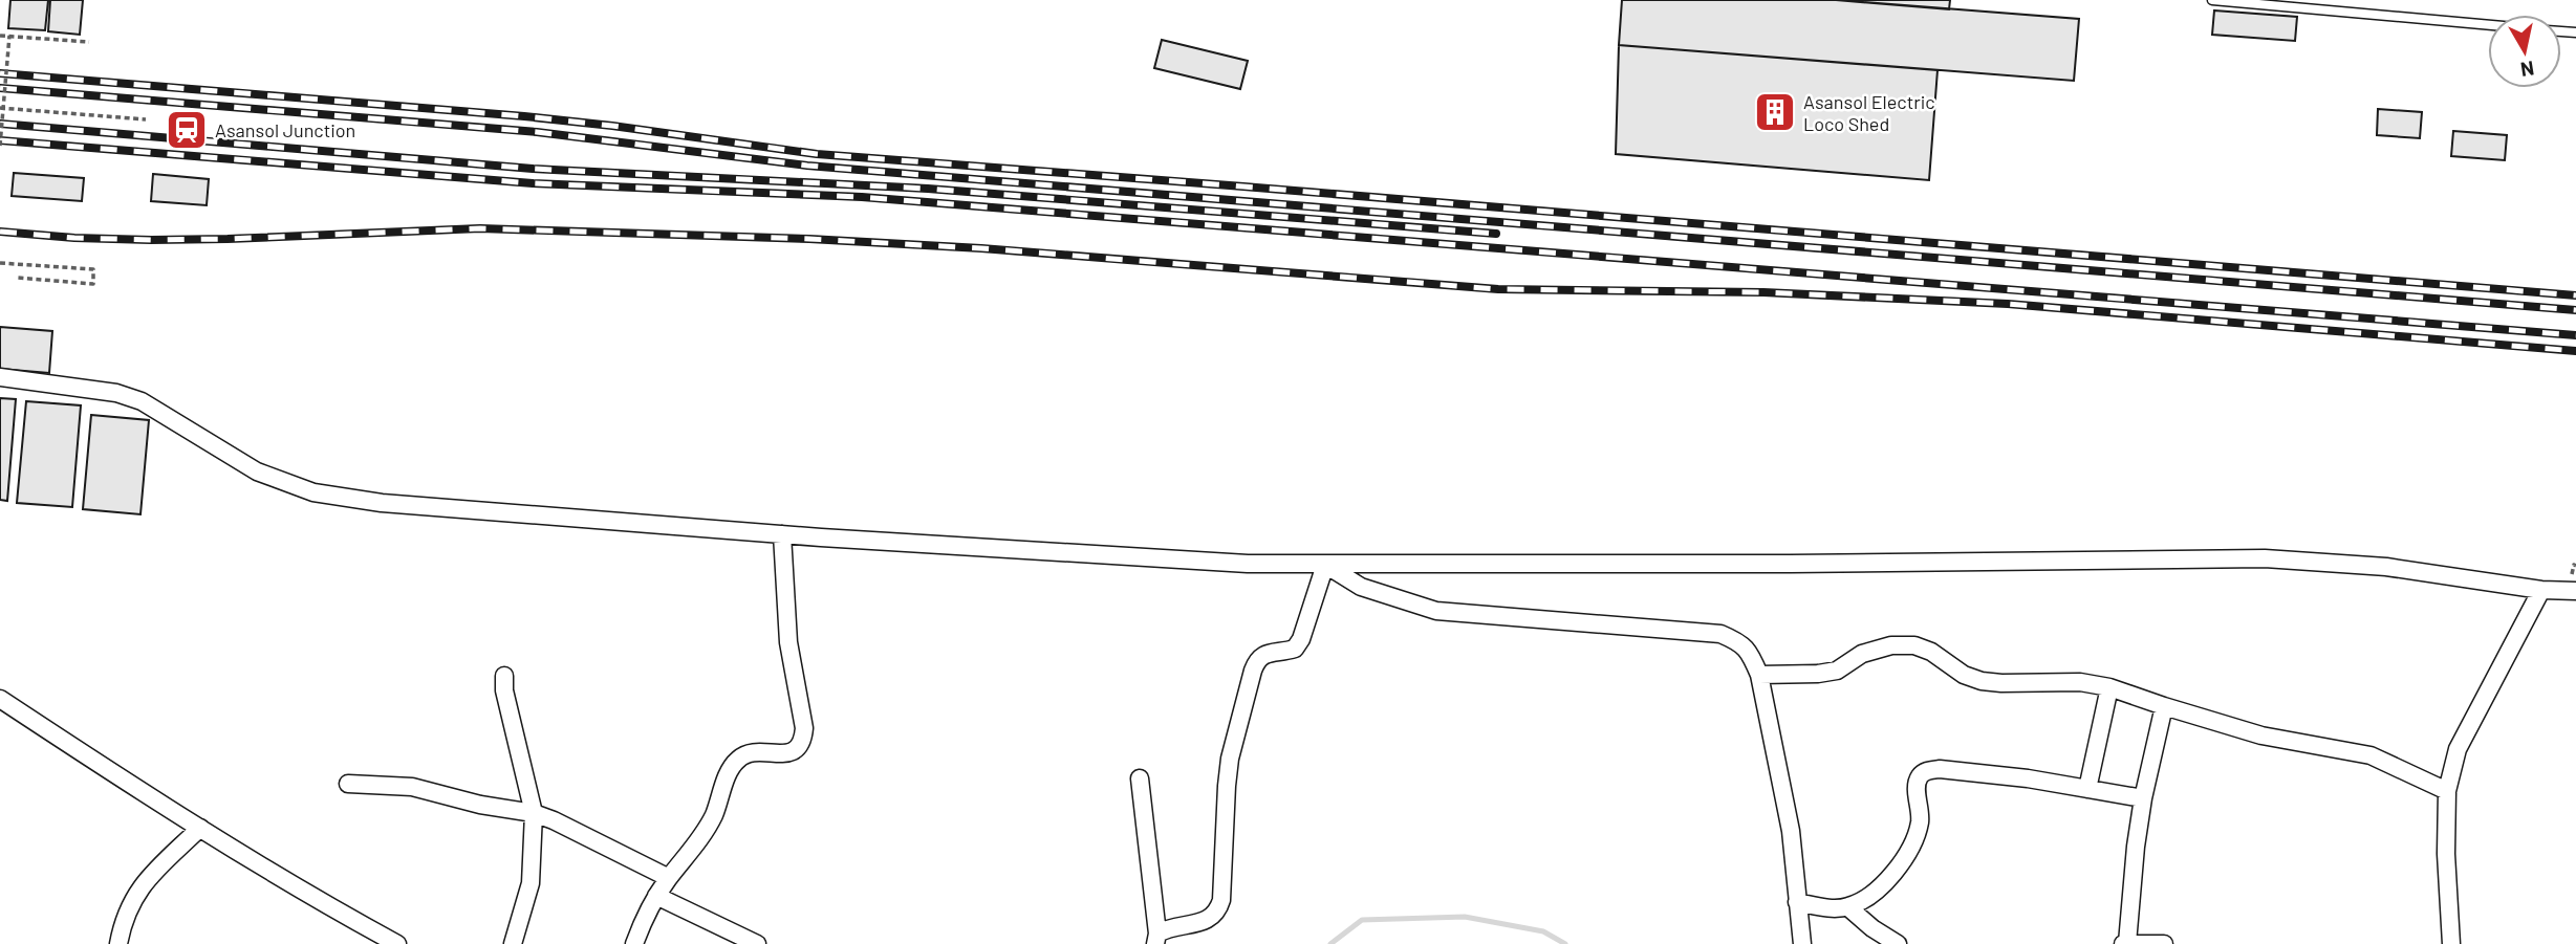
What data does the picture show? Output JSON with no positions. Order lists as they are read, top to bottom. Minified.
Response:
{"places":{"building":["Asansol Electric Loco Shed"],"station":["Asansol Junction"]},"north":"bottom"}
